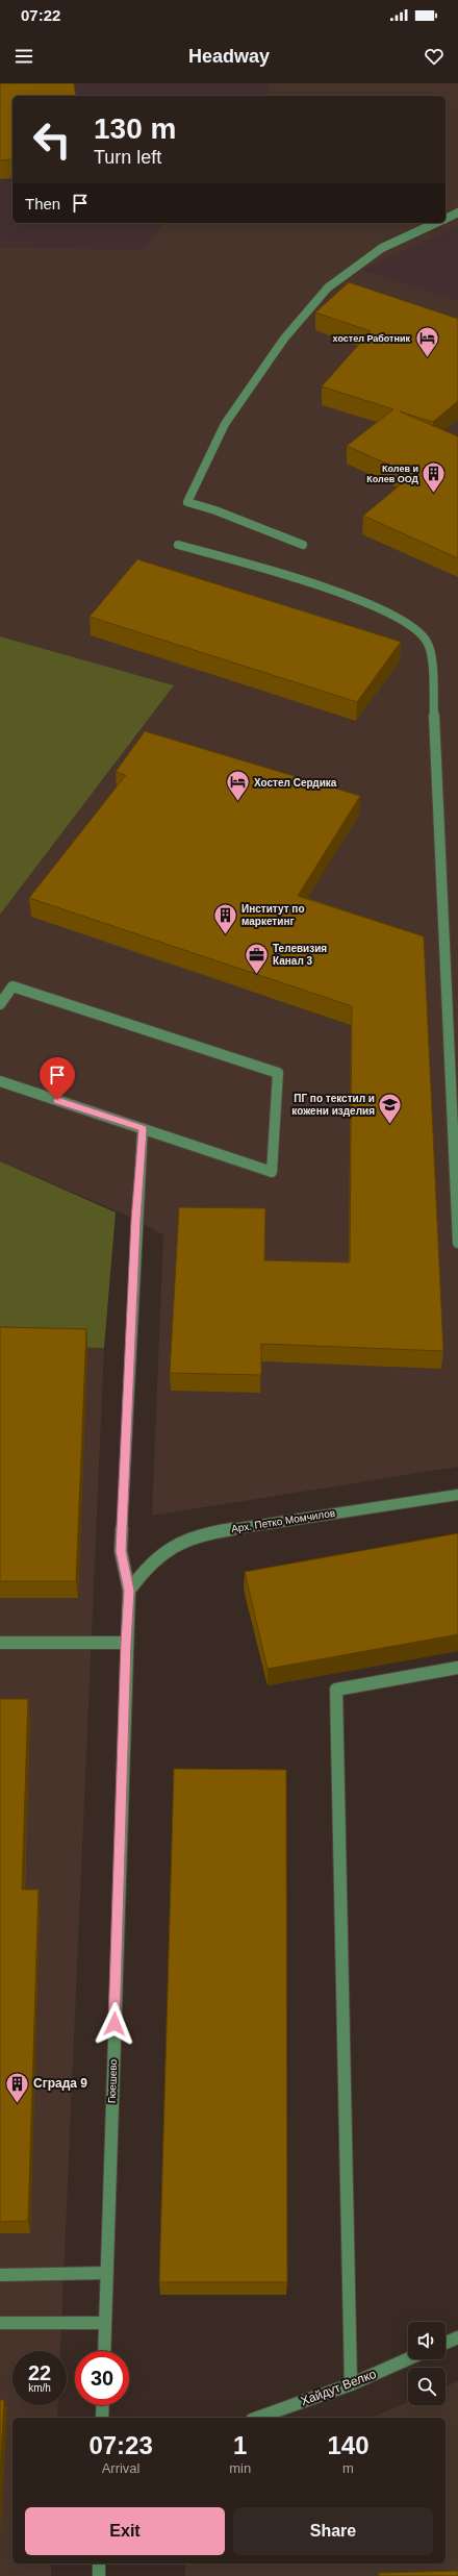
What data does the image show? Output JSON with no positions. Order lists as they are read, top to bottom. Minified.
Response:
{"streets":{"street":["Арх. Петко Момчилов","Гюешево","Хайдут Велко"]},"crossings":[["Арх. Петко Момчилов","Гюешево"]],"places":{"hotel":["хостел Работник","Хостел Сердика"],"building":["Колев и Колев ООД","Институт по маркетинг","Сграда 9"],"office":["Телевизия Канал 3"],"school or university":["ПГ по текстил и кожени изделия"]},"page":{"status":"07:22","header":"Headway","turn":["130 m","Turn left"],"then":"Then","speed":"22 km/h","limit":"30","eta":["07:23","Arrival","1","min","140","m"],"buttons":["Exit","Share"]}}
